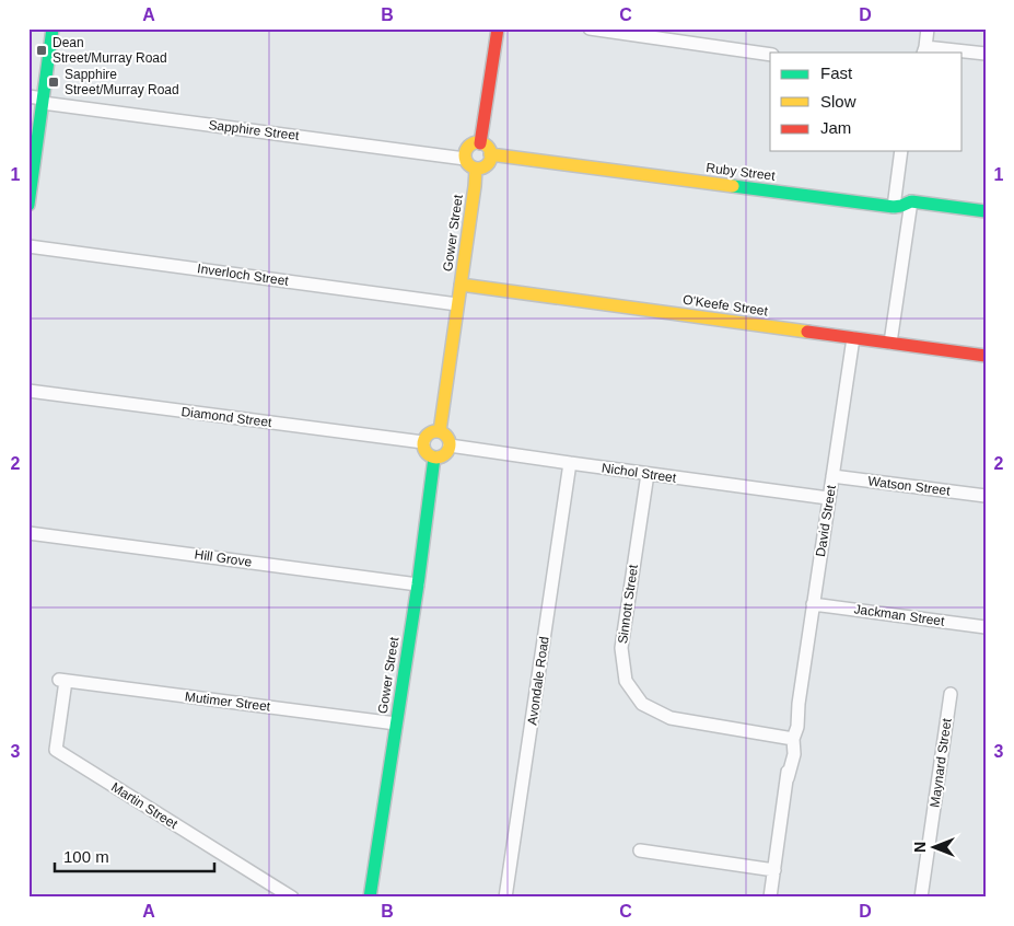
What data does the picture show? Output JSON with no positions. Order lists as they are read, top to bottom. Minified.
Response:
{"streets":{"street":["Sapphire Street","Ruby Street","Gower Street","Inverloch Street","O'Keefe Street","Diamond Street","Nichol Street","Watson Street","David Street","Hill Grove","Sinnott Street","Jackman Street","Avondale Road","Mutimer Street","Maynard Street","Martin Street"]},"crossings":[["Sapphire Street","Ruby Street"],["Sapphire Street","Gower Street"],["Ruby Street","Gower Street"],["Gower Street","Inverloch Street"],["Gower Street","O'Keefe Street"],["Gower Street","Diamond Street"],["Gower Street","Nichol Street"],["Gower Street","Hill Grove"],["Gower Street","Mutimer Street"],["O'Keefe Street","David Street"],["Diamond Street","Nichol Street"],["Nichol Street","David Street"],["Nichol Street","Sinnott Street"],["Nichol Street","Avondale Road"],["Watson Street","David Street"],["David Street","Sinnott Street"],["David Street","Jackman Street"],["Mutimer Street","Martin Street"]],"places":{"transit":["Dean Street/Murray Road","Sapphire Street/Murray Road"]},"legend":["Fast","Slow","Jam"],"scale_bar":"100 m","north":"left","grid":{"columns":["A","B","C","D"],"rows":["1","2","3"]}}
